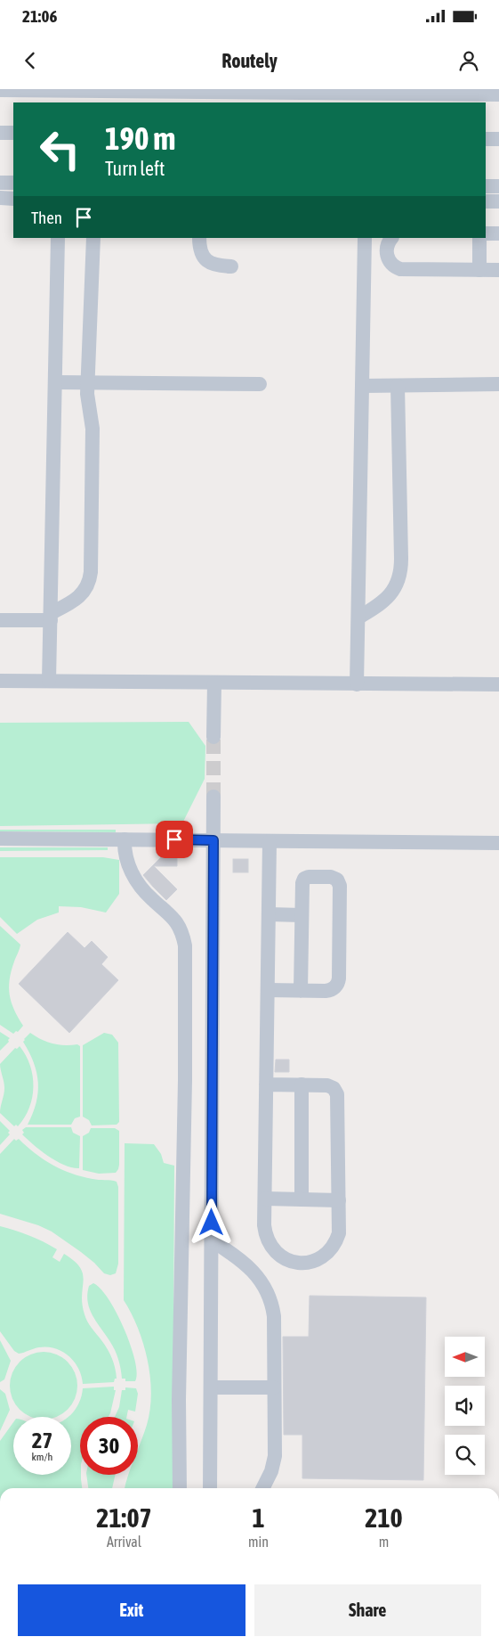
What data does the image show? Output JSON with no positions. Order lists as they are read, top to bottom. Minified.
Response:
{"north":"left","page":{"status":"21:06","header":"Routely","turn":["190 m","Turn left"],"then":"Then","speed":"27 km/h","limit":"30","eta":["21:07","Arrival","1","min","210","m"],"buttons":["Exit","Share"]}}
